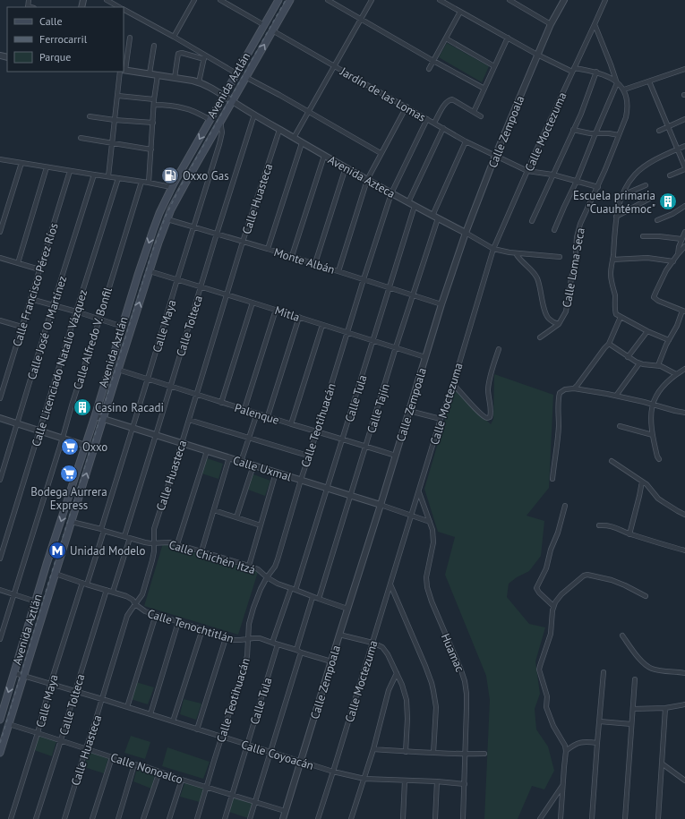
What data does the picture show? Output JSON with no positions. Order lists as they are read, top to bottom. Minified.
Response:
{"streets":{"main road":["Avenida Aztlán"],"street":["Jardín de las Lomas","Calle Zempoala","Calle Moctezuma","Avenida Azteca","Calle Huasteca","Monte Albán","Calle Loma Seca","Calle Francisco Pérez Ríos","Mitla","Calle Maya","Calle Tolteca","Calle José O. Martínez","Calle Alfredo V. Bonfil","Calle Licenciado Natalio Vázquez","Calle Tula","Calle Tajín","Palenque","Calle Teotihuacán","Calle Uxmal","Calle Chichén Itzá","Calle Tenochtitlán","Huamac","Calle Coyoacán","Calle Nonoalco"]},"crossings":[["Avenida Aztlán","Jardín de las Lomas"],["Avenida Aztlán","Avenida Azteca"],["Avenida Aztlán","Monte Albán"],["Avenida Aztlán","Mitla"],["Avenida Aztlán","Calle Maya"],["Avenida Aztlán","Palenque"],["Avenida Aztlán","Calle Uxmal"],["Avenida Aztlán","Calle Chichén Itzá"],["Avenida Aztlán","Calle Tenochtitlán"],["Avenida Aztlán","Calle Coyoacán"],["Avenida Aztlán","Calle Nonoalco"],["Jardín de las Lomas","Calle Zempoala"],["Jardín de las Lomas","Calle Moctezuma"],["Jardín de las Lomas","Calle Loma Seca"],["Jardín de las Lomas","Calle Tajín"],["Jardín de las Lomas","Calle Teotihuacán"],["Calle Zempoala","Avenida Azteca"],["Calle Zempoala","Monte Albán"],["Calle Zempoala","Mitla"],["Calle Zempoala","Palenque"],["Calle Zempoala","Calle Uxmal"],["Calle Zempoala","Calle Chichén Itzá"],["Calle Zempoala","Calle Tenochtitlán"],["Calle Zempoala","Calle Coyoacán"],["Calle Zempoala","Calle Nonoalco"],["Calle Moctezuma","Avenida Azteca"],["Calle Moctezuma","Calle Uxmal"],["Calle Moctezuma","Huamac"],["Calle Moctezuma","Calle Coyoacán"],["Avenida Azteca","Calle Huasteca"],["Avenida Azteca","Calle Tolteca"],["Avenida Azteca","Calle Tula"],["Avenida Azteca","Calle Tajín"],["Avenida Azteca","Calle Teotihuacán"],["Calle Huasteca","Monte Albán"],["Calle Huasteca","Mitla"],["Calle Huasteca","Palenque"],["Calle Huasteca","Calle Uxmal"],["Calle Huasteca","Calle Chichén Itzá"],["Calle Huasteca","Calle Tenochtitlán"],["Calle Huasteca","Calle Coyoacán"],["Calle Huasteca","Calle Nonoalco"],["Monte Albán","Calle Maya"],["Monte Albán","Calle Tolteca"],["Monte Albán","Calle Tula"],["Monte Albán","Calle Tajín"],["Monte Albán","Calle Teotihuacán"],["Mitla","Calle Maya"],["Mitla","Calle Tolteca"],["Mitla","Calle Tula"],["Mitla","Calle Tajín"],["Mitla","Calle Teotihuacán"],["Calle Maya","Palenque"],["Calle Maya","Calle Uxmal"],["Calle Maya","Calle Chichén Itzá"],["Calle Maya","Calle Tenochtitlán"],["Calle Maya","Calle Coyoacán"],["Calle Maya","Calle Nonoalco"],["Calle Tolteca","Palenque"],["Calle Tolteca","Calle Uxmal"],["Calle Tolteca","Calle Chichén Itzá"],["Calle Tolteca","Calle Tenochtitlán"],["Calle Tolteca","Calle Coyoacán"],["Calle Tolteca","Calle Nonoalco"],["Calle Tula","Palenque"],["Calle Tula","Calle Uxmal"],["Calle Tula","Calle Chichén Itzá"],["Calle Tula","Calle Tenochtitlán"],["Calle Tula","Calle Coyoacán"],["Calle Tula","Calle Nonoalco"],["Calle Tajín","Palenque"],["Calle Tajín","Calle Uxmal"],["Calle Tajín","Calle Chichén Itzá"],["Palenque","Calle Teotihuacán"],["Calle Teotihuacán","Calle Uxmal"],["Calle Teotihuacán","Calle Chichén Itzá"],["Calle Teotihuacán","Calle Tenochtitlán"],["Calle Teotihuacán","Calle Coyoacán"],["Calle Teotihuacán","Calle Nonoalco"],["Calle Uxmal","Huamac"],["Huamac","Calle Coyoacán"]],"places":{"fuel station":["Oxxo Gas"],"building":["Escuela primaria \"Cuauhtémoc\"","Casino Racadi"],"supermarket":["Oxxo","Bodega Aurrera Express"],"metro station":["Unidad Modelo"]},"legend":["Calle","Ferrocarril","Parque"]}
